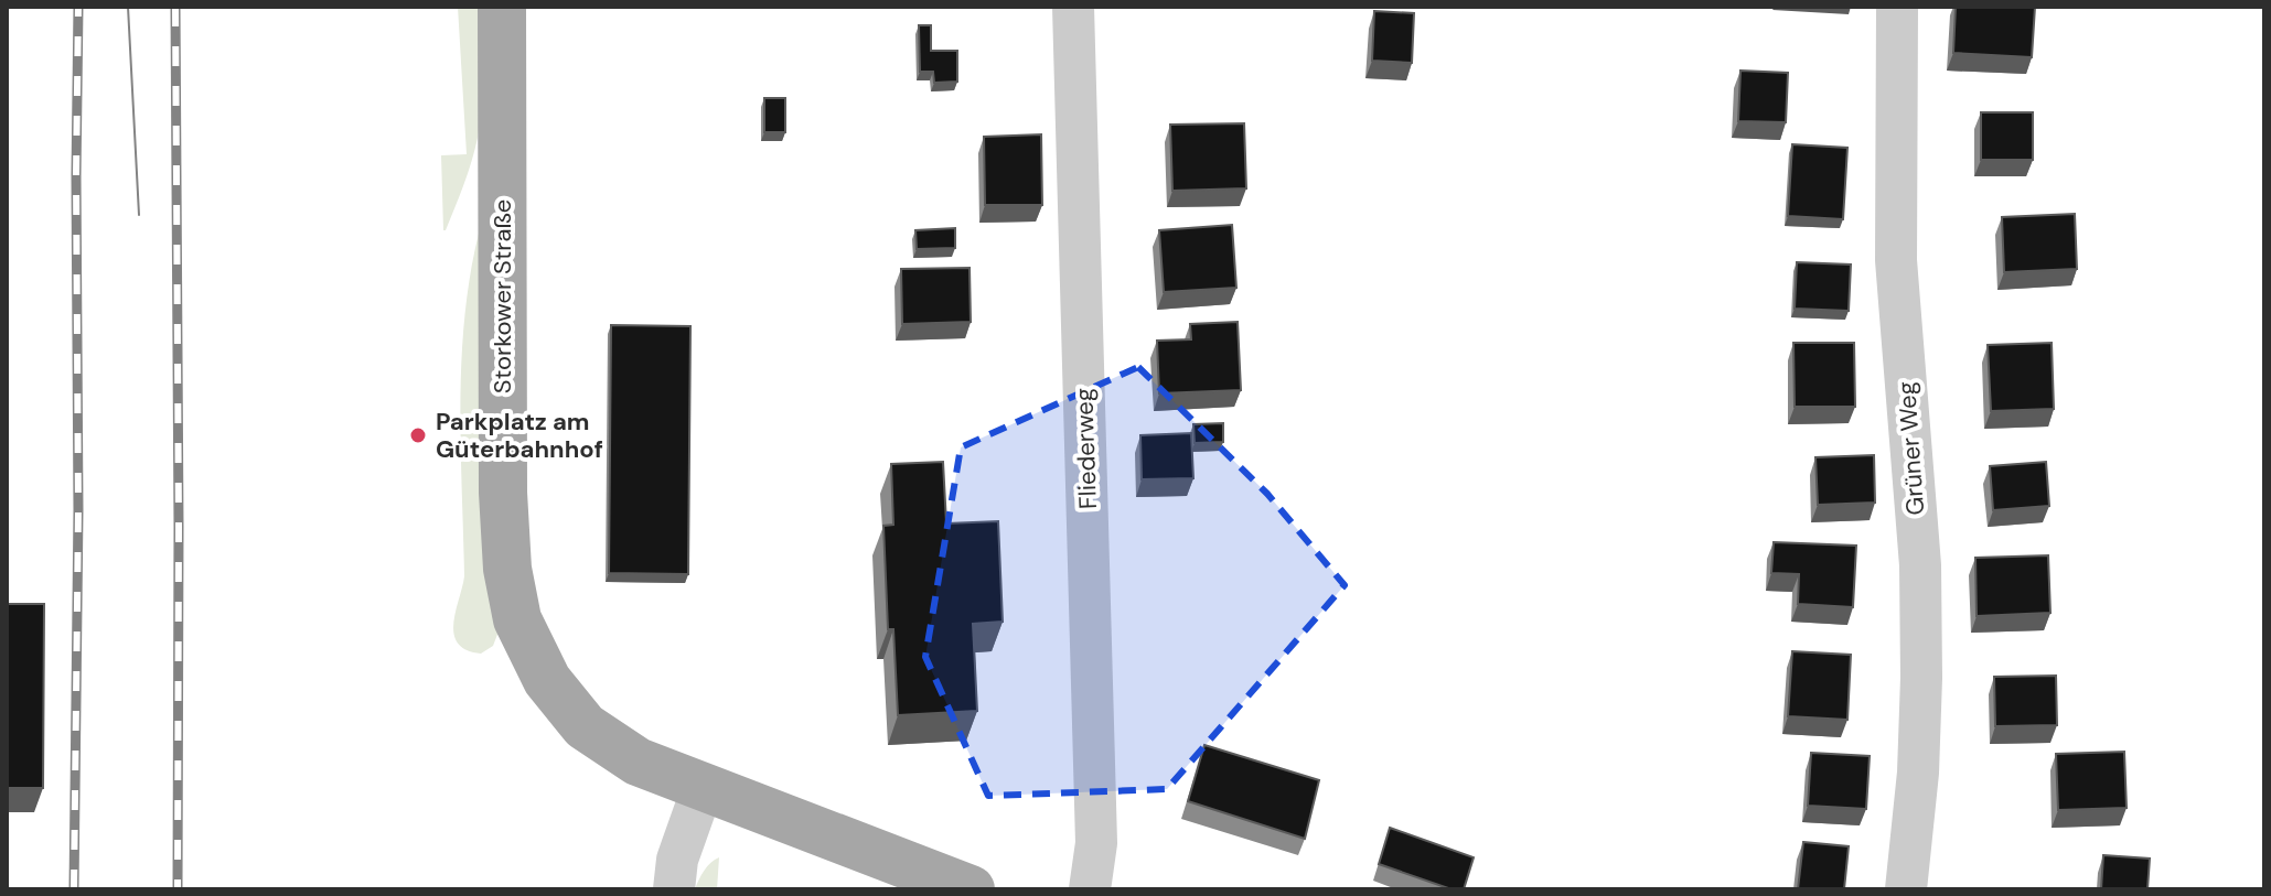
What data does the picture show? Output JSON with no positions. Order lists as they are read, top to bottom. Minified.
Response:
{"streets":{"main road":["Storkower Straße"],"street":["Fliederweg","Grüner Weg"]},"places":["Parkplatz am Güterbahnhof"]}
